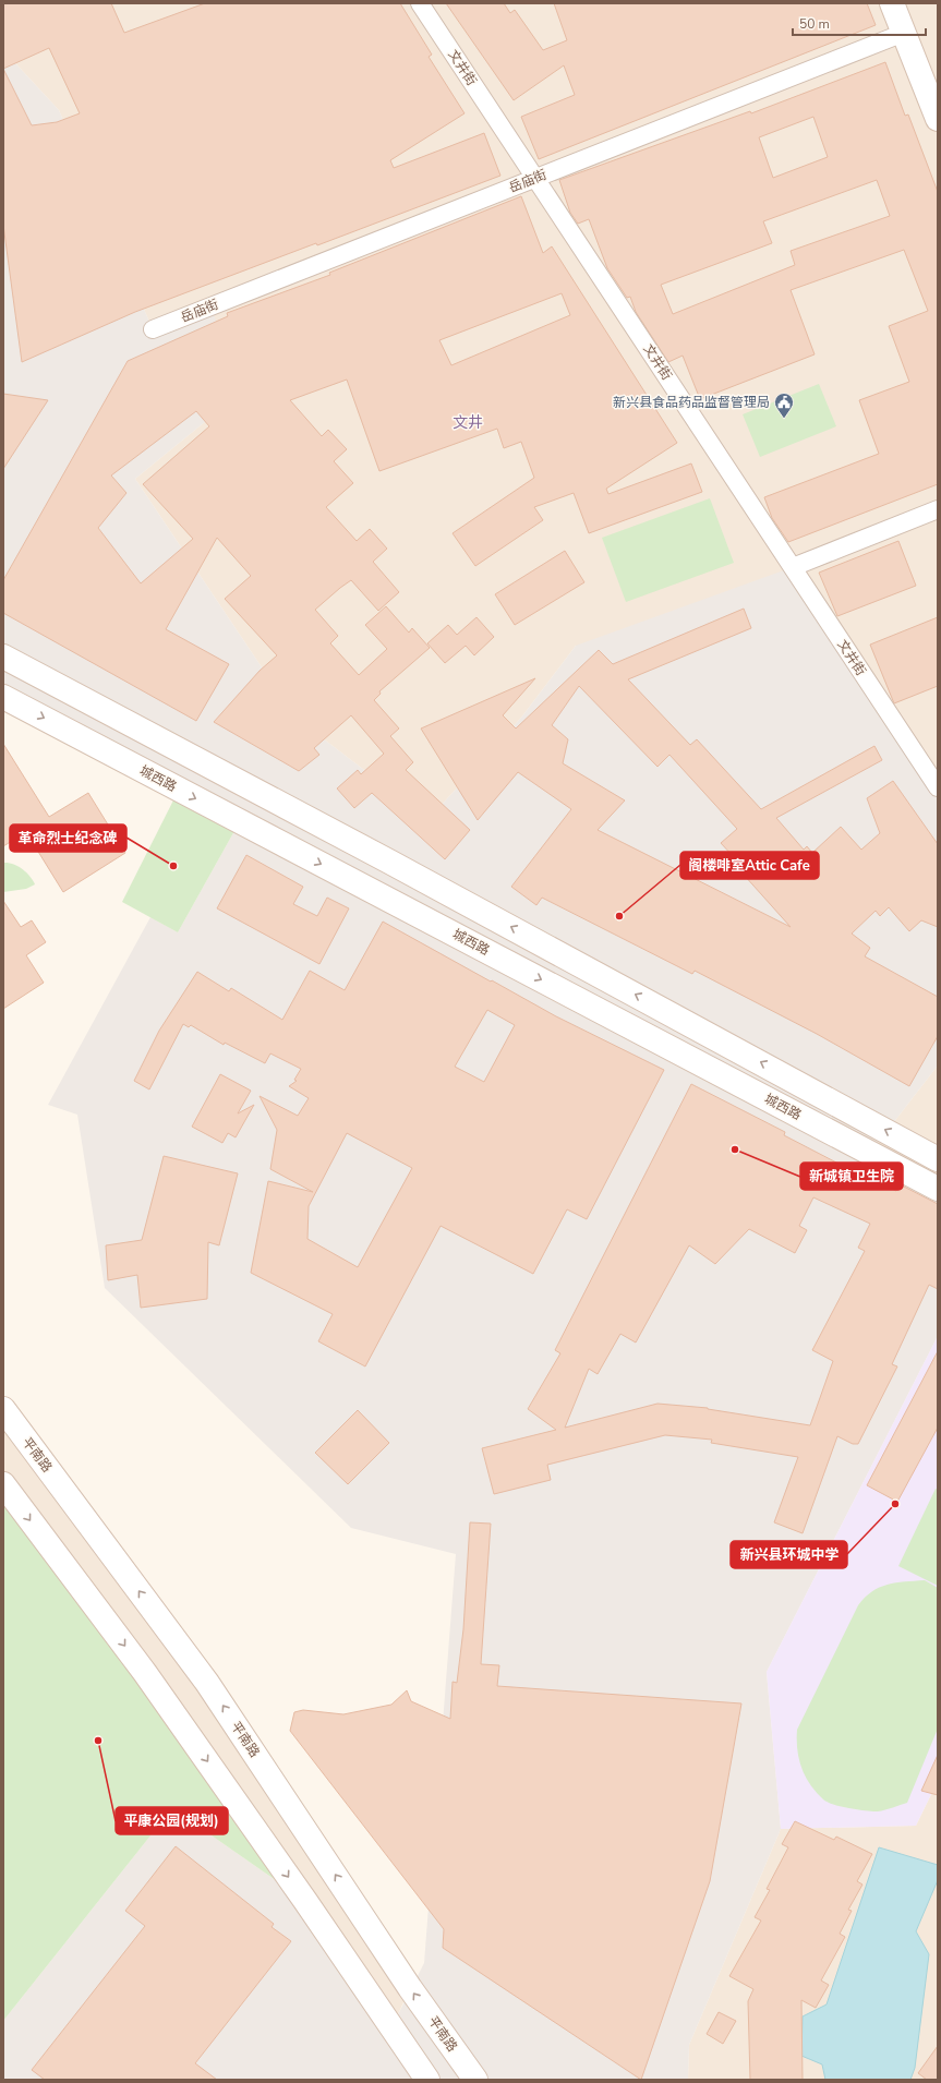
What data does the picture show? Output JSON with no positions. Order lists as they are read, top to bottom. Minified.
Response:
{"streets":{"main road":["城西路","平南路"],"street":["文井街","岳庙街"]},"crossings":[["文井街","岳庙街"]],"districts":["文井"],"places":{"public building":["新兴县食品药品监督管理局"],"other":["革命烈士纪念碑","阁楼啡室Attic Cafe","新城镇卫生院","新兴县环城中学","平康公园(规划)"]},"scale_bar":"50 m"}
